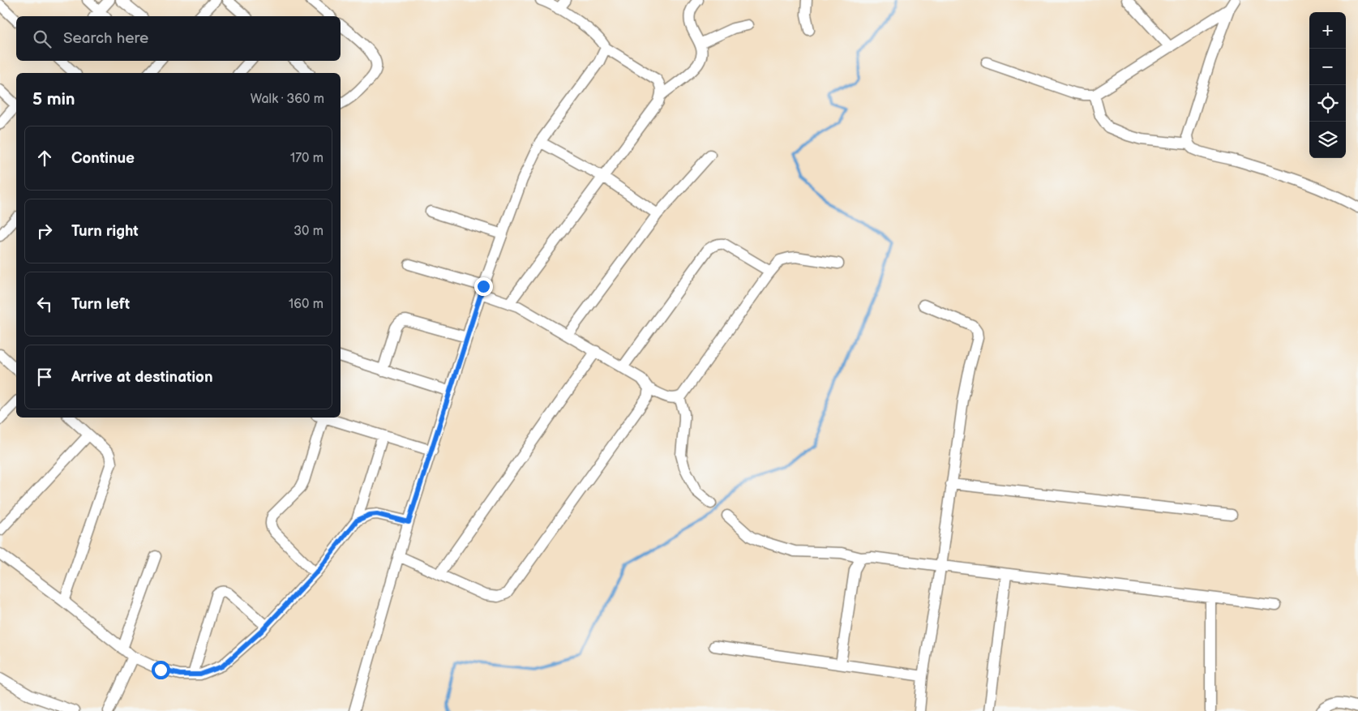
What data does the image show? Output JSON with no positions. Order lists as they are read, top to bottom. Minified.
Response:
{"page":{"map_buttons":["+","−"],"search":"Search here","heading":["5 min","Walk · 360 m"],"list":[["Continue","170 m"],["Turn right","30 m"],["Turn left","160 m"],"Arrive at destination"]}}
